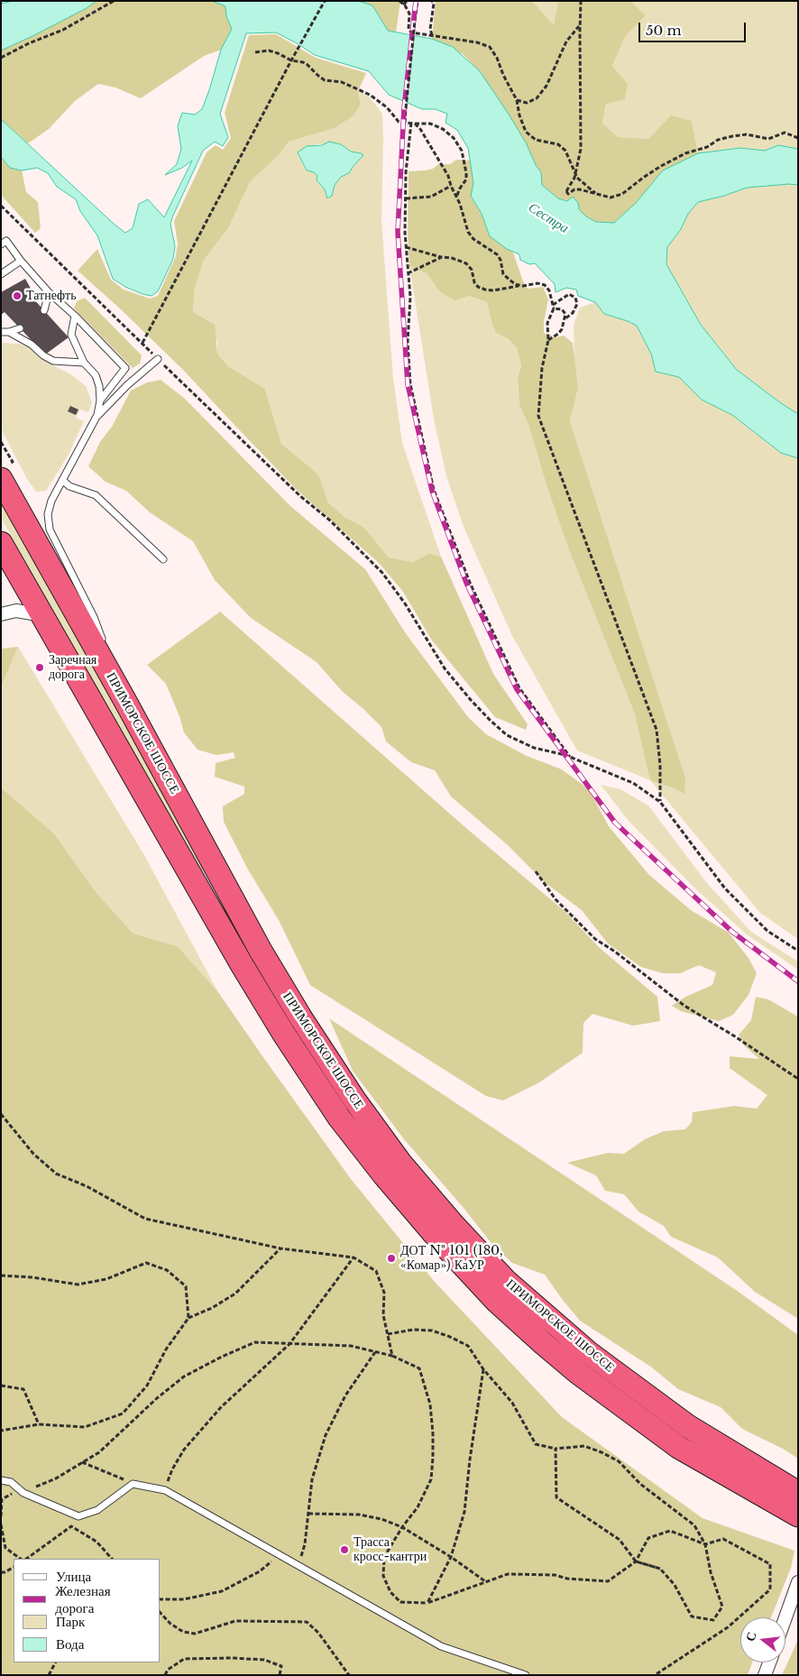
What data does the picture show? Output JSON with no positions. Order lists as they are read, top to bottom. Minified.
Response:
{"streets":{"highway":["ПРИМОРСКОЕ ШОССЕ"]},"water":["Сестра"],"places":["Татнефть","Заречная дорога","ДОТ № 101 (180, «Комар») КаУР","Трасса кросс-кантри"],"legend":["Улица","Железная дорога","Парк","Вода"],"scale_bar":"50 m","north":"left"}
